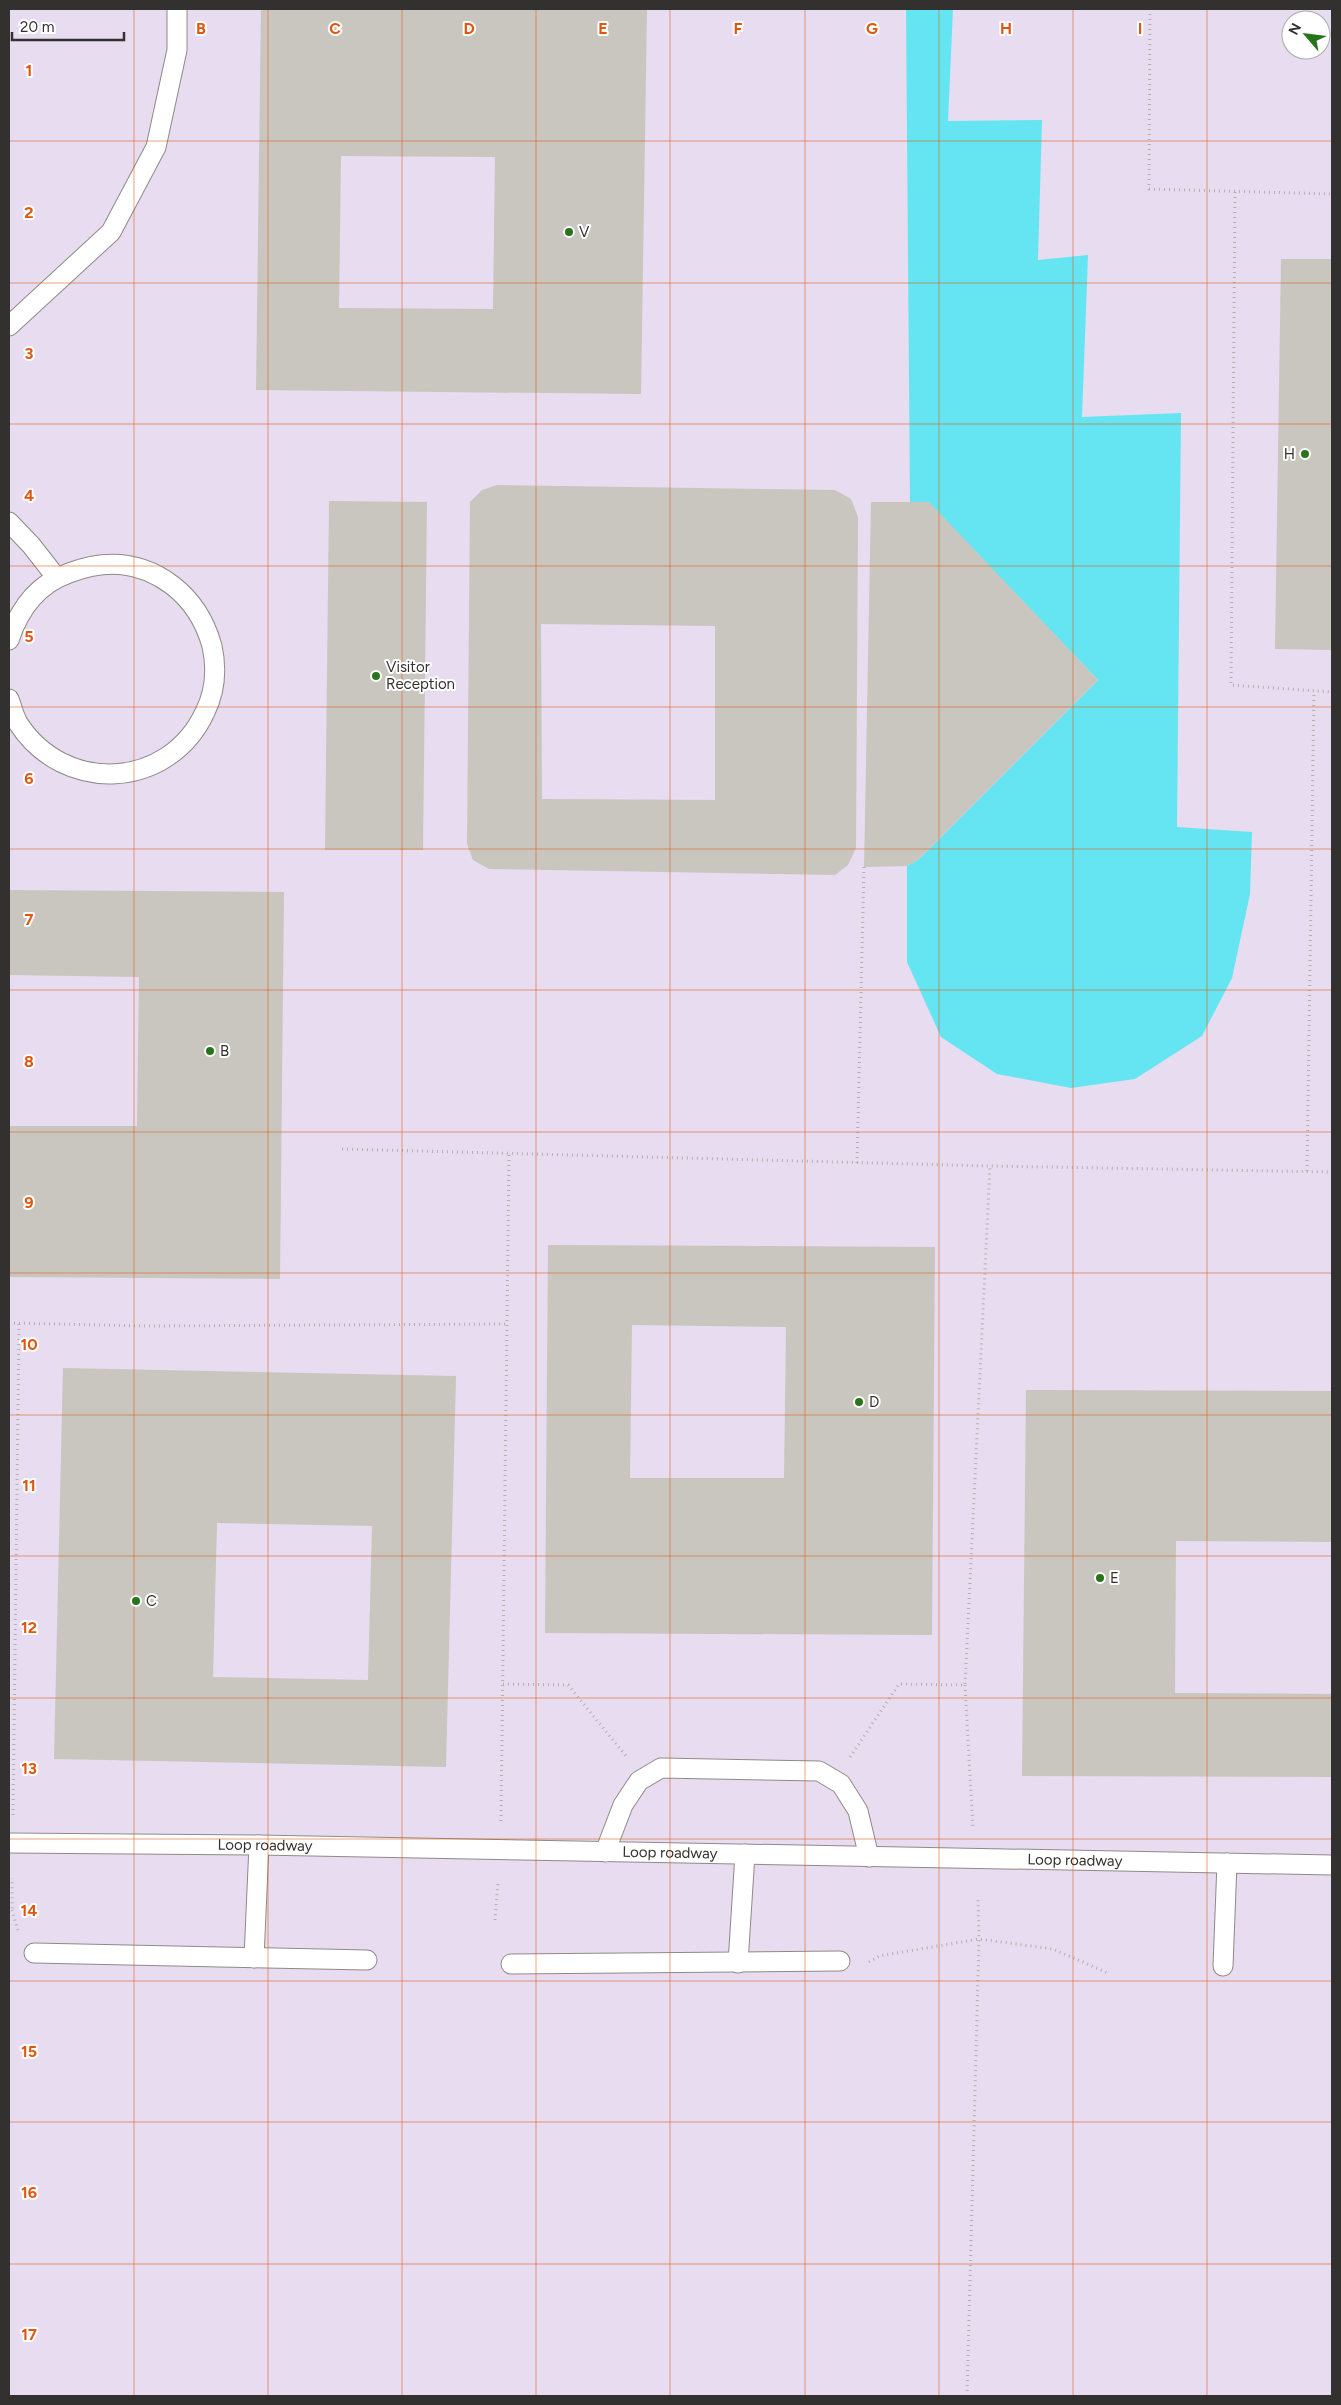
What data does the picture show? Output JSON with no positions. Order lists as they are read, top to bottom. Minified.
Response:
{"streets":{"lane":["Loop roadway"]},"places":["V","H","Visitor Reception","B","D","E","C"],"scale_bar":"20 m","north":"top left","grid":{"columns":["B","C","D","E","F","G","H","I"],"rows":["1","2","3","4","5","6","7","8","9","10","11","12","13","14","15","16","17"]}}
